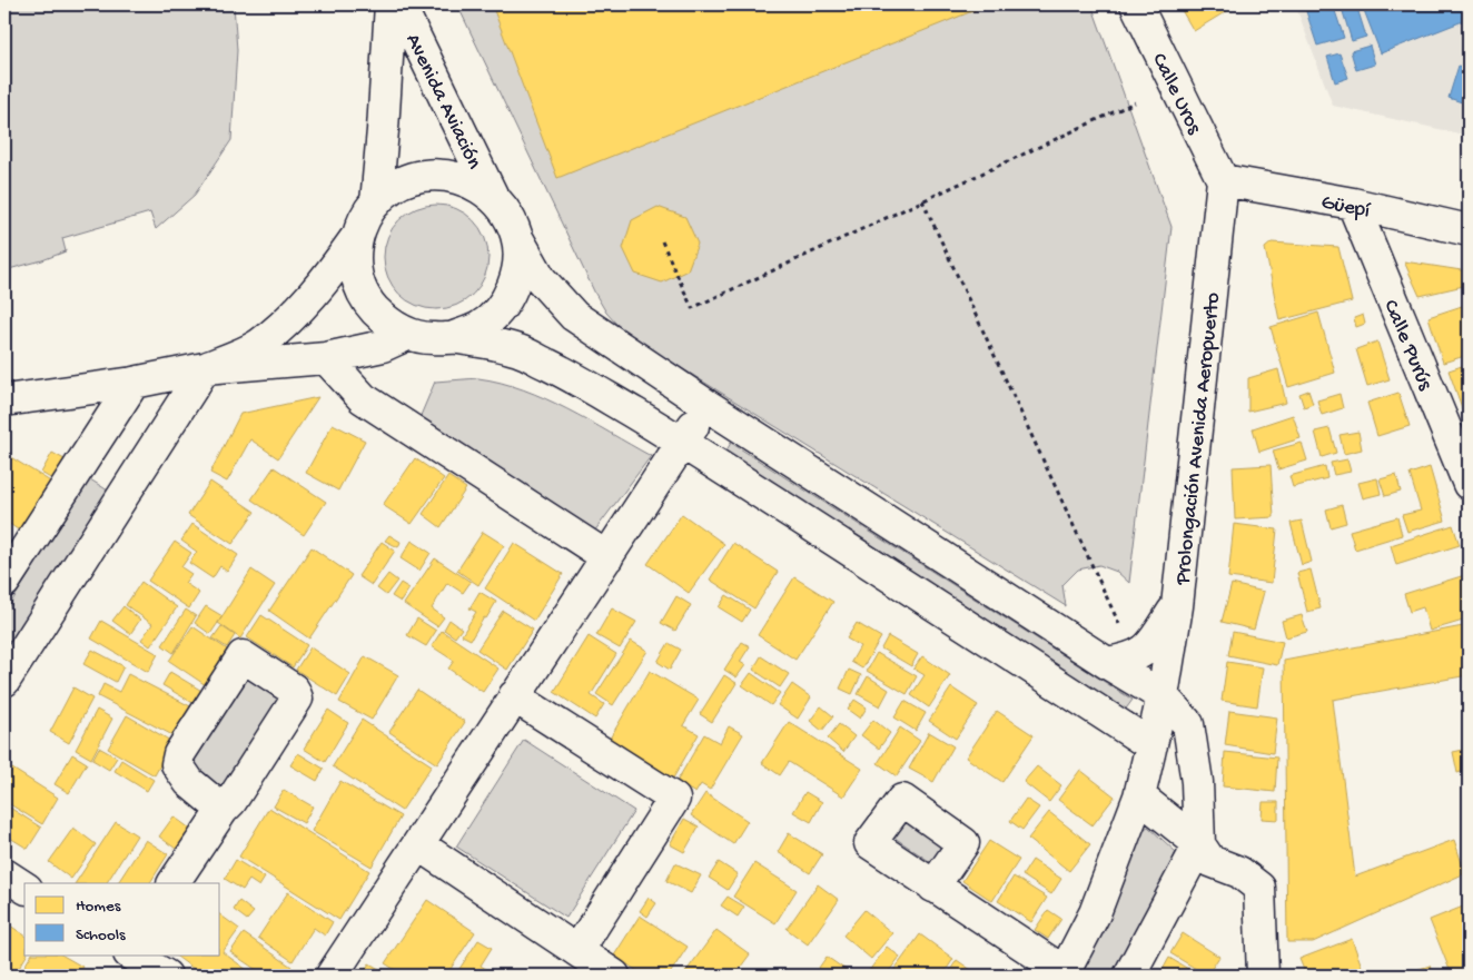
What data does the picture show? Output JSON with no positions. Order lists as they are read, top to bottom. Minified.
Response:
{"streets":{"street":["Calle Uros","Avenida Aviación","Güepí","Calle Purús","Prolongación Avenida Aeropuerto"]},"crossings":[["Calle Uros","Güepí"],["Calle Uros","Prolongación Avenida Aeropuerto"],["Güepí","Calle Purús"],["Güepí","Prolongación Avenida Aeropuerto"]],"legend":["Homes","Schools"]}
